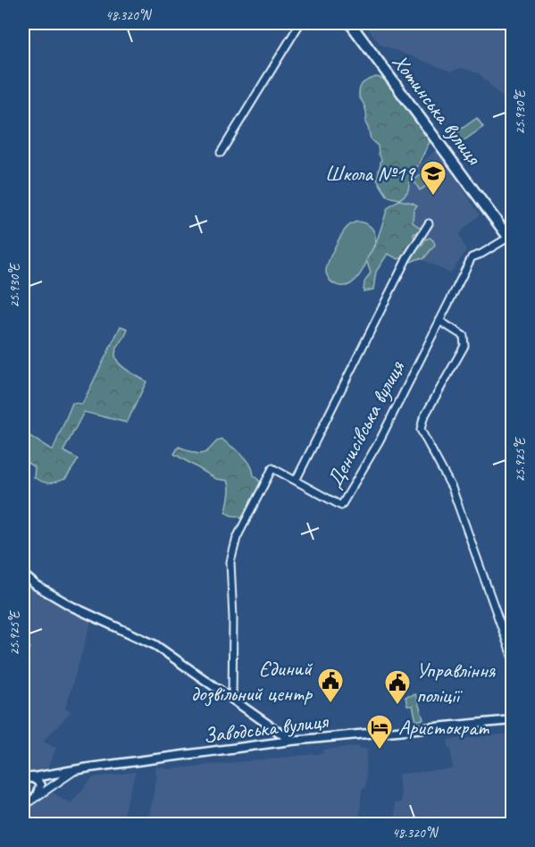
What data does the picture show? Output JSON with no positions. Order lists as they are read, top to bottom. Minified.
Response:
{"streets":{"highway":["Хотинська вулиця"],"main road":["Заводська вулиця"],"street":["Денисівська вулиця"]},"crossings":[["Хотинська вулиця","Денисівська вулиця"]],"places":{"school or university":["Школа №19"],"public building":["Єдиний дозвільний центр","Управління поліції"],"hotel":["Аристократ"]},"coordinates":["48.320°N","25.930°E","25.925°E"]}
